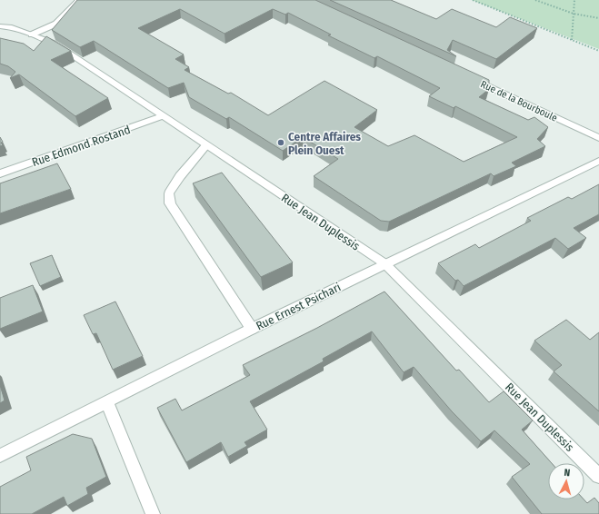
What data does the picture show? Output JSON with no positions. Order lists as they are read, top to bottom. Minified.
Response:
{"streets":{"street":["Rue de la Bourboule","Rue Edmond Rostand","Rue Jean Duplessis","Rue Ernest Psichari"]},"crossings":[["Rue Edmond Rostand","Rue Jean Duplessis"],["Rue Jean Duplessis","Rue Ernest Psichari"]],"places":["Centre Affaires Plein Ouest"],"north":"top"}
